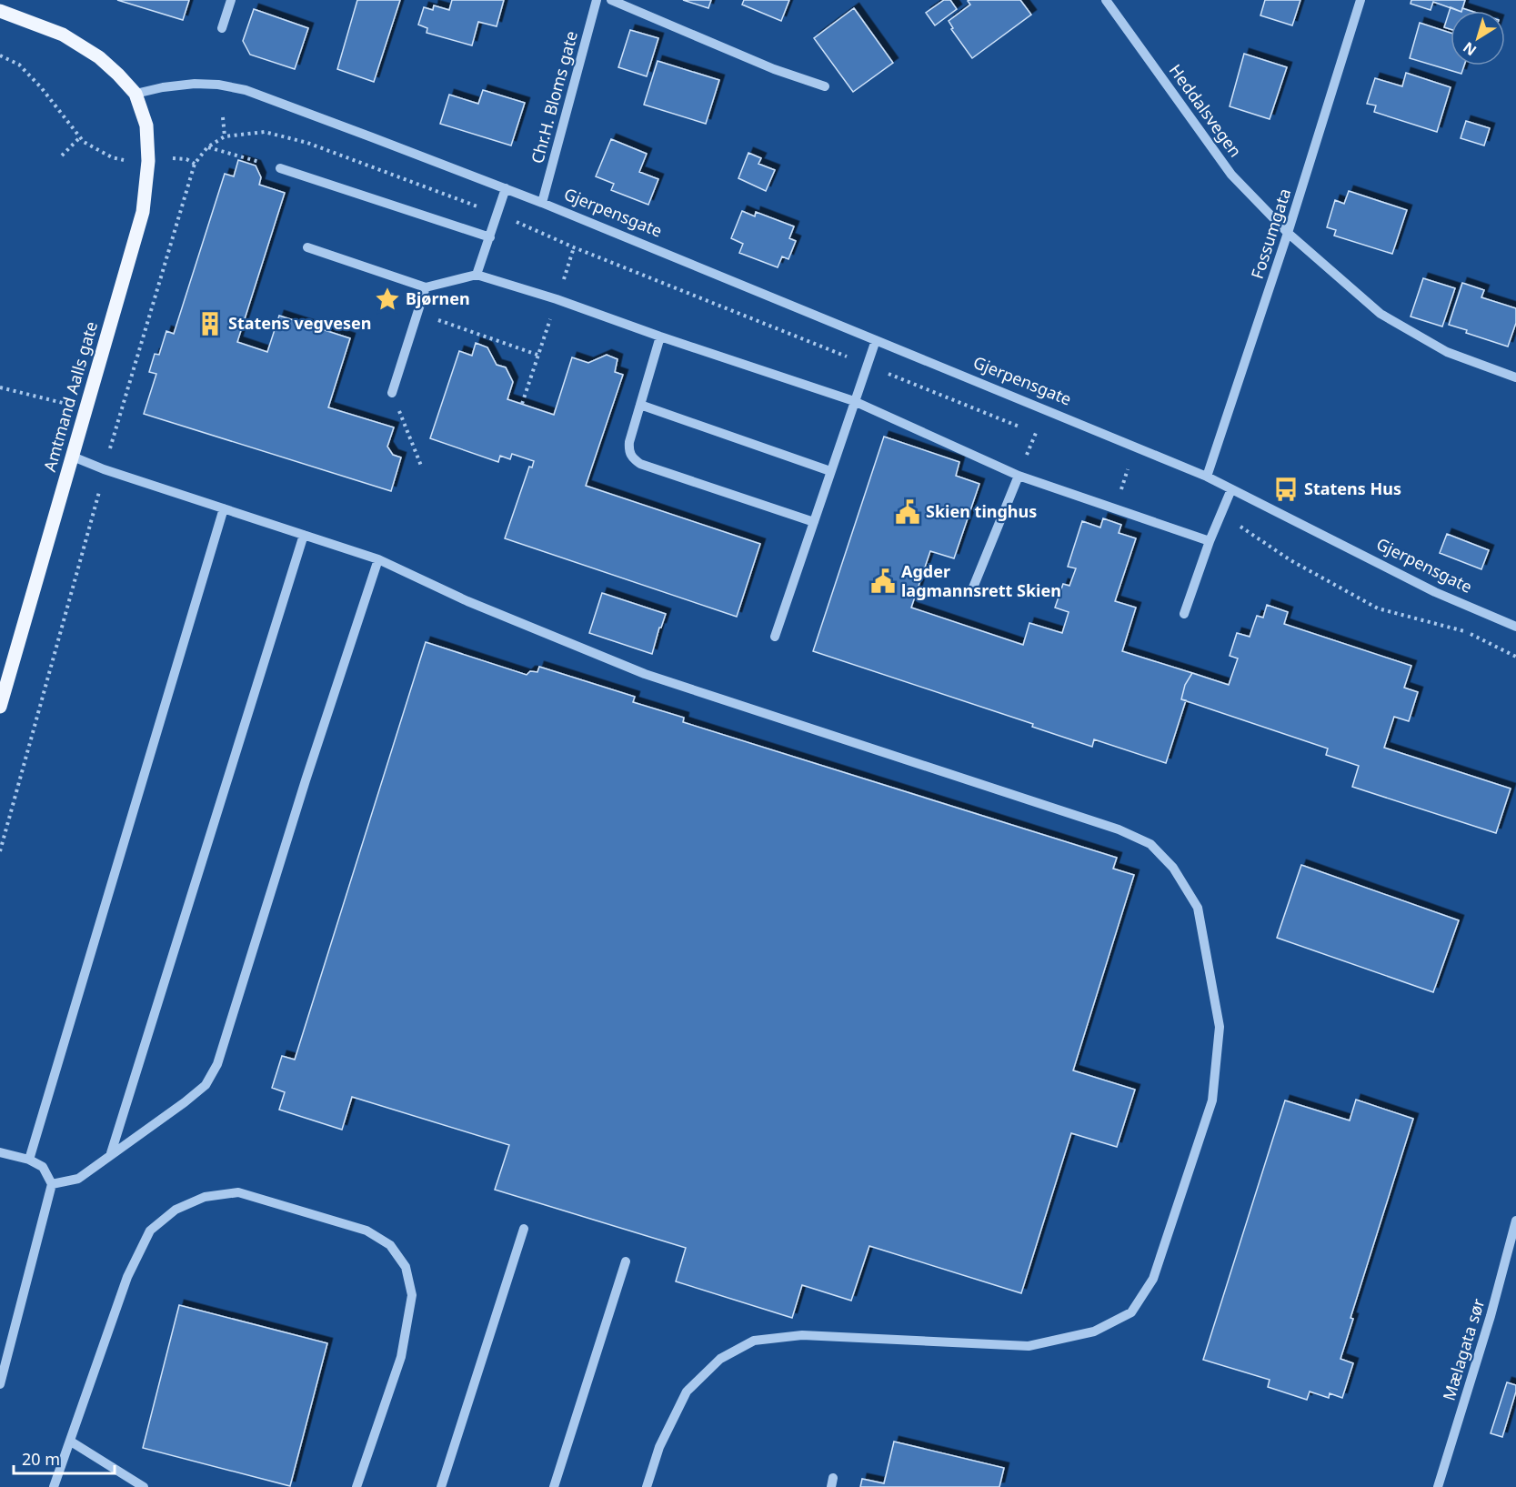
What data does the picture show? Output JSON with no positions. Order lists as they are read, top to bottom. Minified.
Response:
{"streets":{"main road":["Amtmand Aalls gate"],"street":["Chr.H. Bloms gate","Heddalsvegen","Gjerpensgate","Fossumgata","Mælagata sør"]},"crossings":[["Chr.H. Bloms gate","Gjerpensgate"],["Heddalsvegen","Fossumgata"],["Gjerpensgate","Fossumgata"],["Gjerpensgate","Amtmand Aalls gate"]],"places":{"place":["Bjørnen"],"building":["Statens vegvesen"],"bus stop":["Statens Hus"],"public building":["Skien tinghus","Agder lagmannsrett Skien"]},"scale_bar":"20 m","north":"bottom left"}
